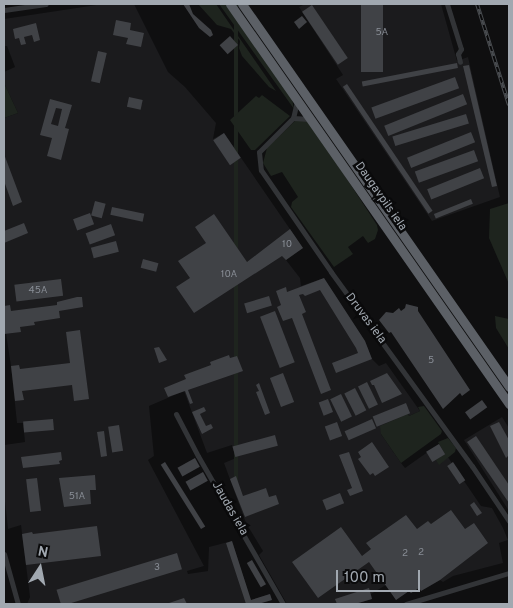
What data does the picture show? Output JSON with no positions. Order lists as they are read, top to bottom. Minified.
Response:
{"streets":{"highway":["Daugavpils iela"],"street":["Druvas iela","Jaudas iela"]},"house_numbers":["5A","10","10A","45A","5","51A","2","2","3"],"scale_bar":"100 m","north":"top"}
